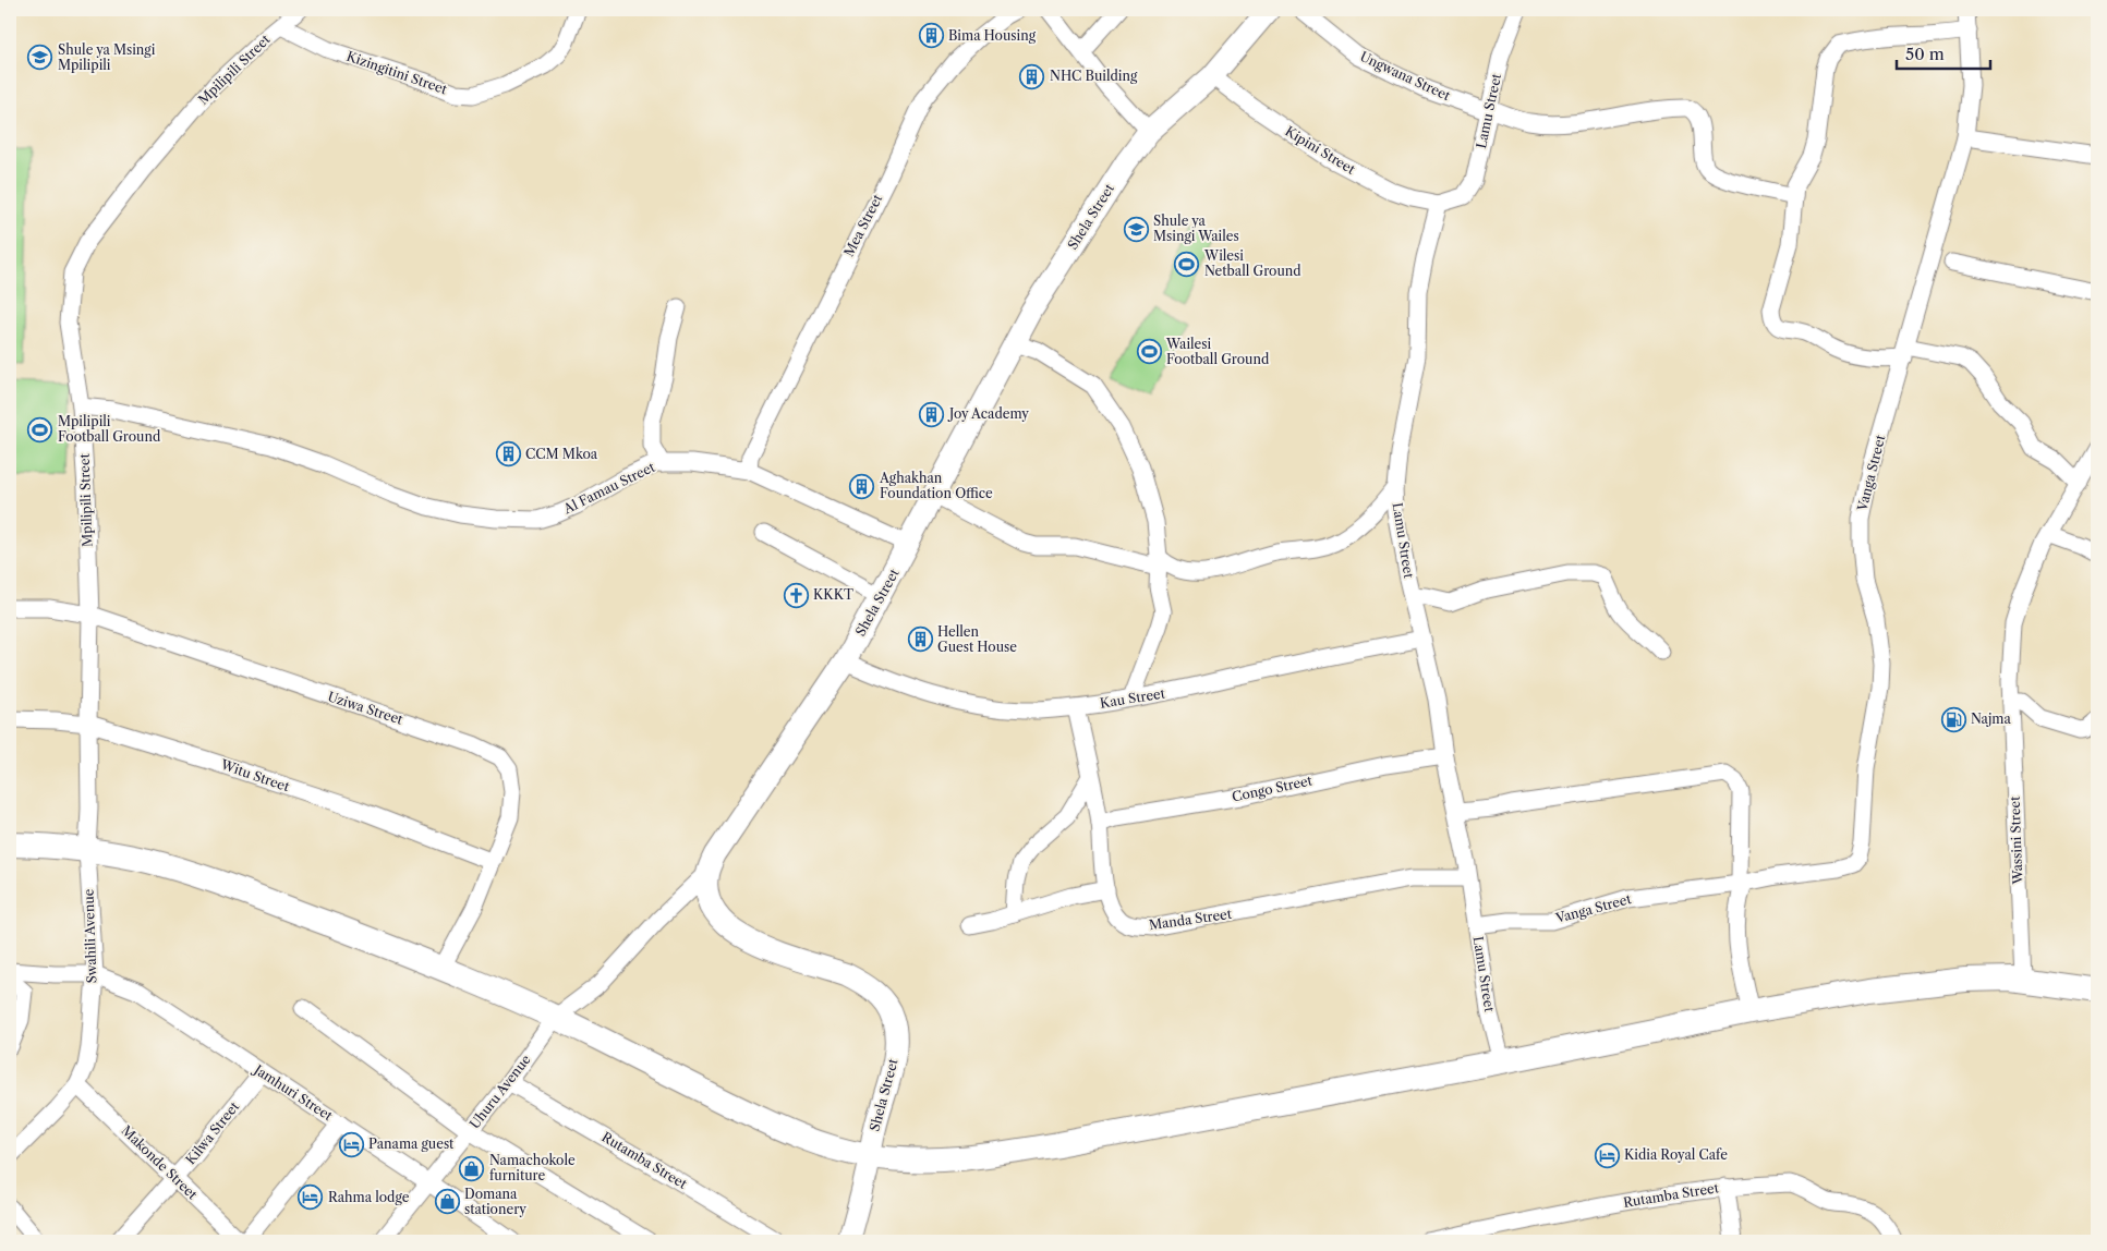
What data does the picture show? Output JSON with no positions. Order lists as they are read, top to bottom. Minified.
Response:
{"streets":{"main road":["Shela Street"],"street":["Mpilipili Street","Kizingitini Street","Ungwana Street","Lamu Street","Kipini Street","Mea Street","Vanga Street","Al Famau Street","Kau Street","Uziwa Street","Witu Street","Congo Street","Wassini Street","Manda Street","Swahili Avenue","Uhuru Avenue","Jamhuri Street","Kilwa Street","Rutamba Street","Makonde Street"]},"crossings":[["Mpilipili Street","Kizingitini Street"],["Mpilipili Street","Al Famau Street"],["Mpilipili Street","Uziwa Street"],["Mpilipili Street","Witu Street"],["Mpilipili Street","Swahili Avenue"],["Ungwana Street","Lamu Street"],["Lamu Street","Kipini Street"],["Lamu Street","Vanga Street"],["Lamu Street","Kau Street"],["Lamu Street","Congo Street"],["Lamu Street","Manda Street"],["Kipini Street","Shela Street"],["Shela Street","Al Famau Street"],["Shela Street","Kau Street"],["Mea Street","Al Famau Street"],["Kau Street","Manda Street"],["Uziwa Street","Witu Street"],["Congo Street","Manda Street"],["Swahili Avenue","Jamhuri Street"],["Swahili Avenue","Makonde Street"],["Uhuru Avenue","Jamhuri Street"],["Uhuru Avenue","Rutamba Street"],["Jamhuri Street","Kilwa Street"],["Kilwa Street","Makonde Street"]],"places":{"building":["Bima Housing","NHC Building","Joy Academy","CCM Mkoa","Aghakhan Foundation Office","Hellen Guest House"],"school or university":["Shule ya Msingi Mpilipili","Shule ya Msingi Wailes"],"sports":["Wilesi Netball Ground","Wailesi Football Ground","Mpilipili Football Ground"],"church":["KKKT"],"fuel station":["Najma"],"hotel":["Panama guest","Kidia Royal Cafe","Rahma lodge"],"shop":["Namachokole furniture","Domana stationery"]},"scale_bar":"50 m"}
